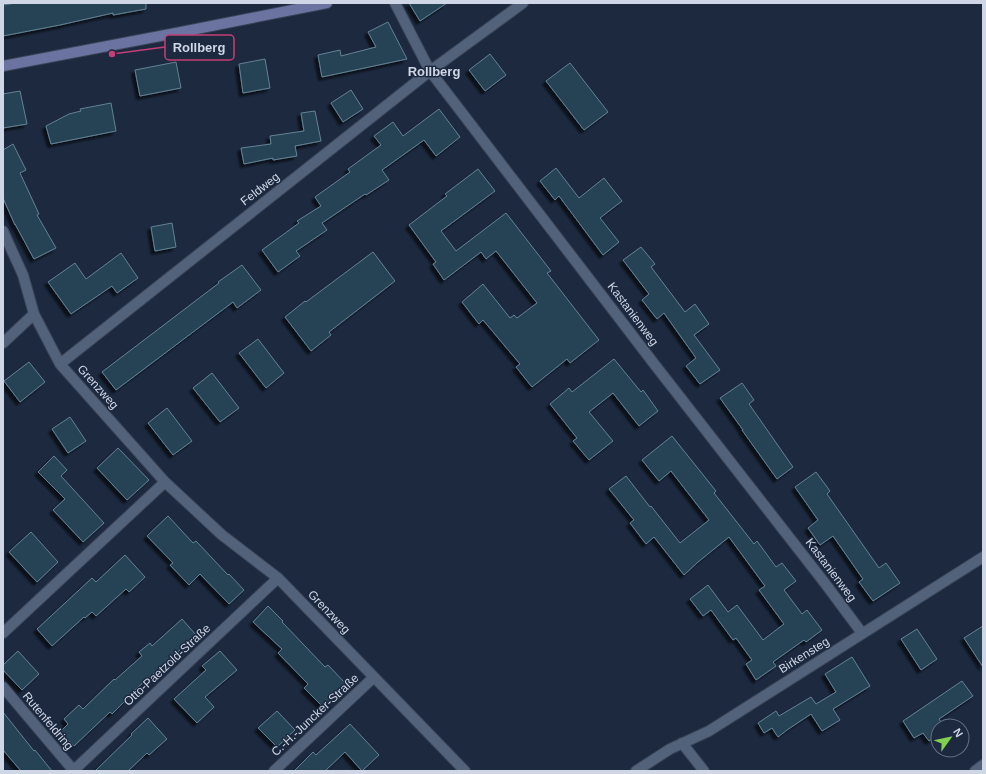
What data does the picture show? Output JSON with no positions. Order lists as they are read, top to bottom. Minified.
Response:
{"streets":{"street":["Feldweg","Kastanienweg","Grenzweg","Birkensteg","Otto-Paetzold-Straße","C.-H.-Juncker-Straße","Rutenfeldring"]},"crossings":[["Feldweg","Kastanienweg"],["Feldweg","Grenzweg"],["Kastanienweg","Birkensteg"],["Grenzweg","Otto-Paetzold-Straße"],["Grenzweg","C.-H.-Juncker-Straße"],["Otto-Paetzold-Straße","Rutenfeldring"]],"districts":["Rollberg"],"places":["Rollberg"],"north":"top right"}
